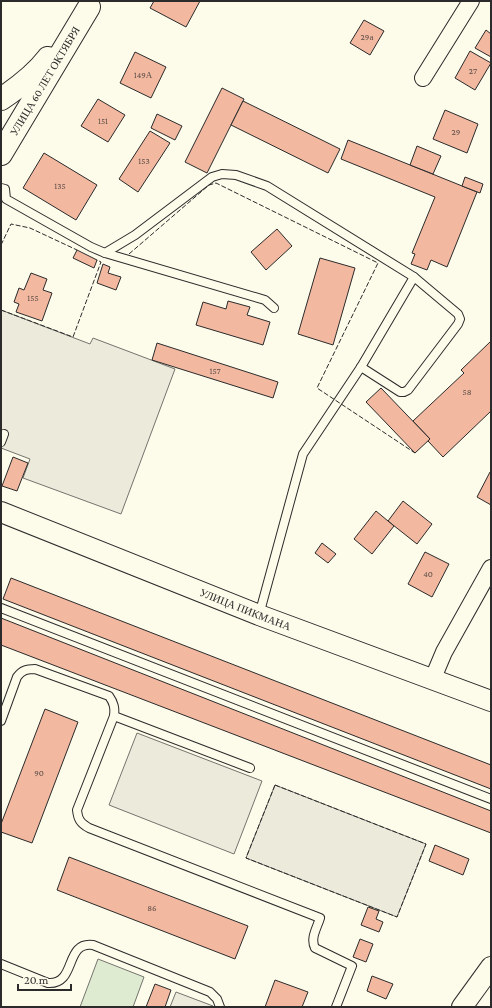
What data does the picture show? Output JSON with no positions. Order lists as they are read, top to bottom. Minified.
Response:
{"streets":{"main road":["УЛИЦА 60 ЛЕТ ОКТЯБРЯ"],"street":["УЛИЦА ПИКМАНА"]},"house_numbers":["29а","27","149А","151","29","153","135","155","157","58","40","90","86"],"scale_bar":"20 m"}
